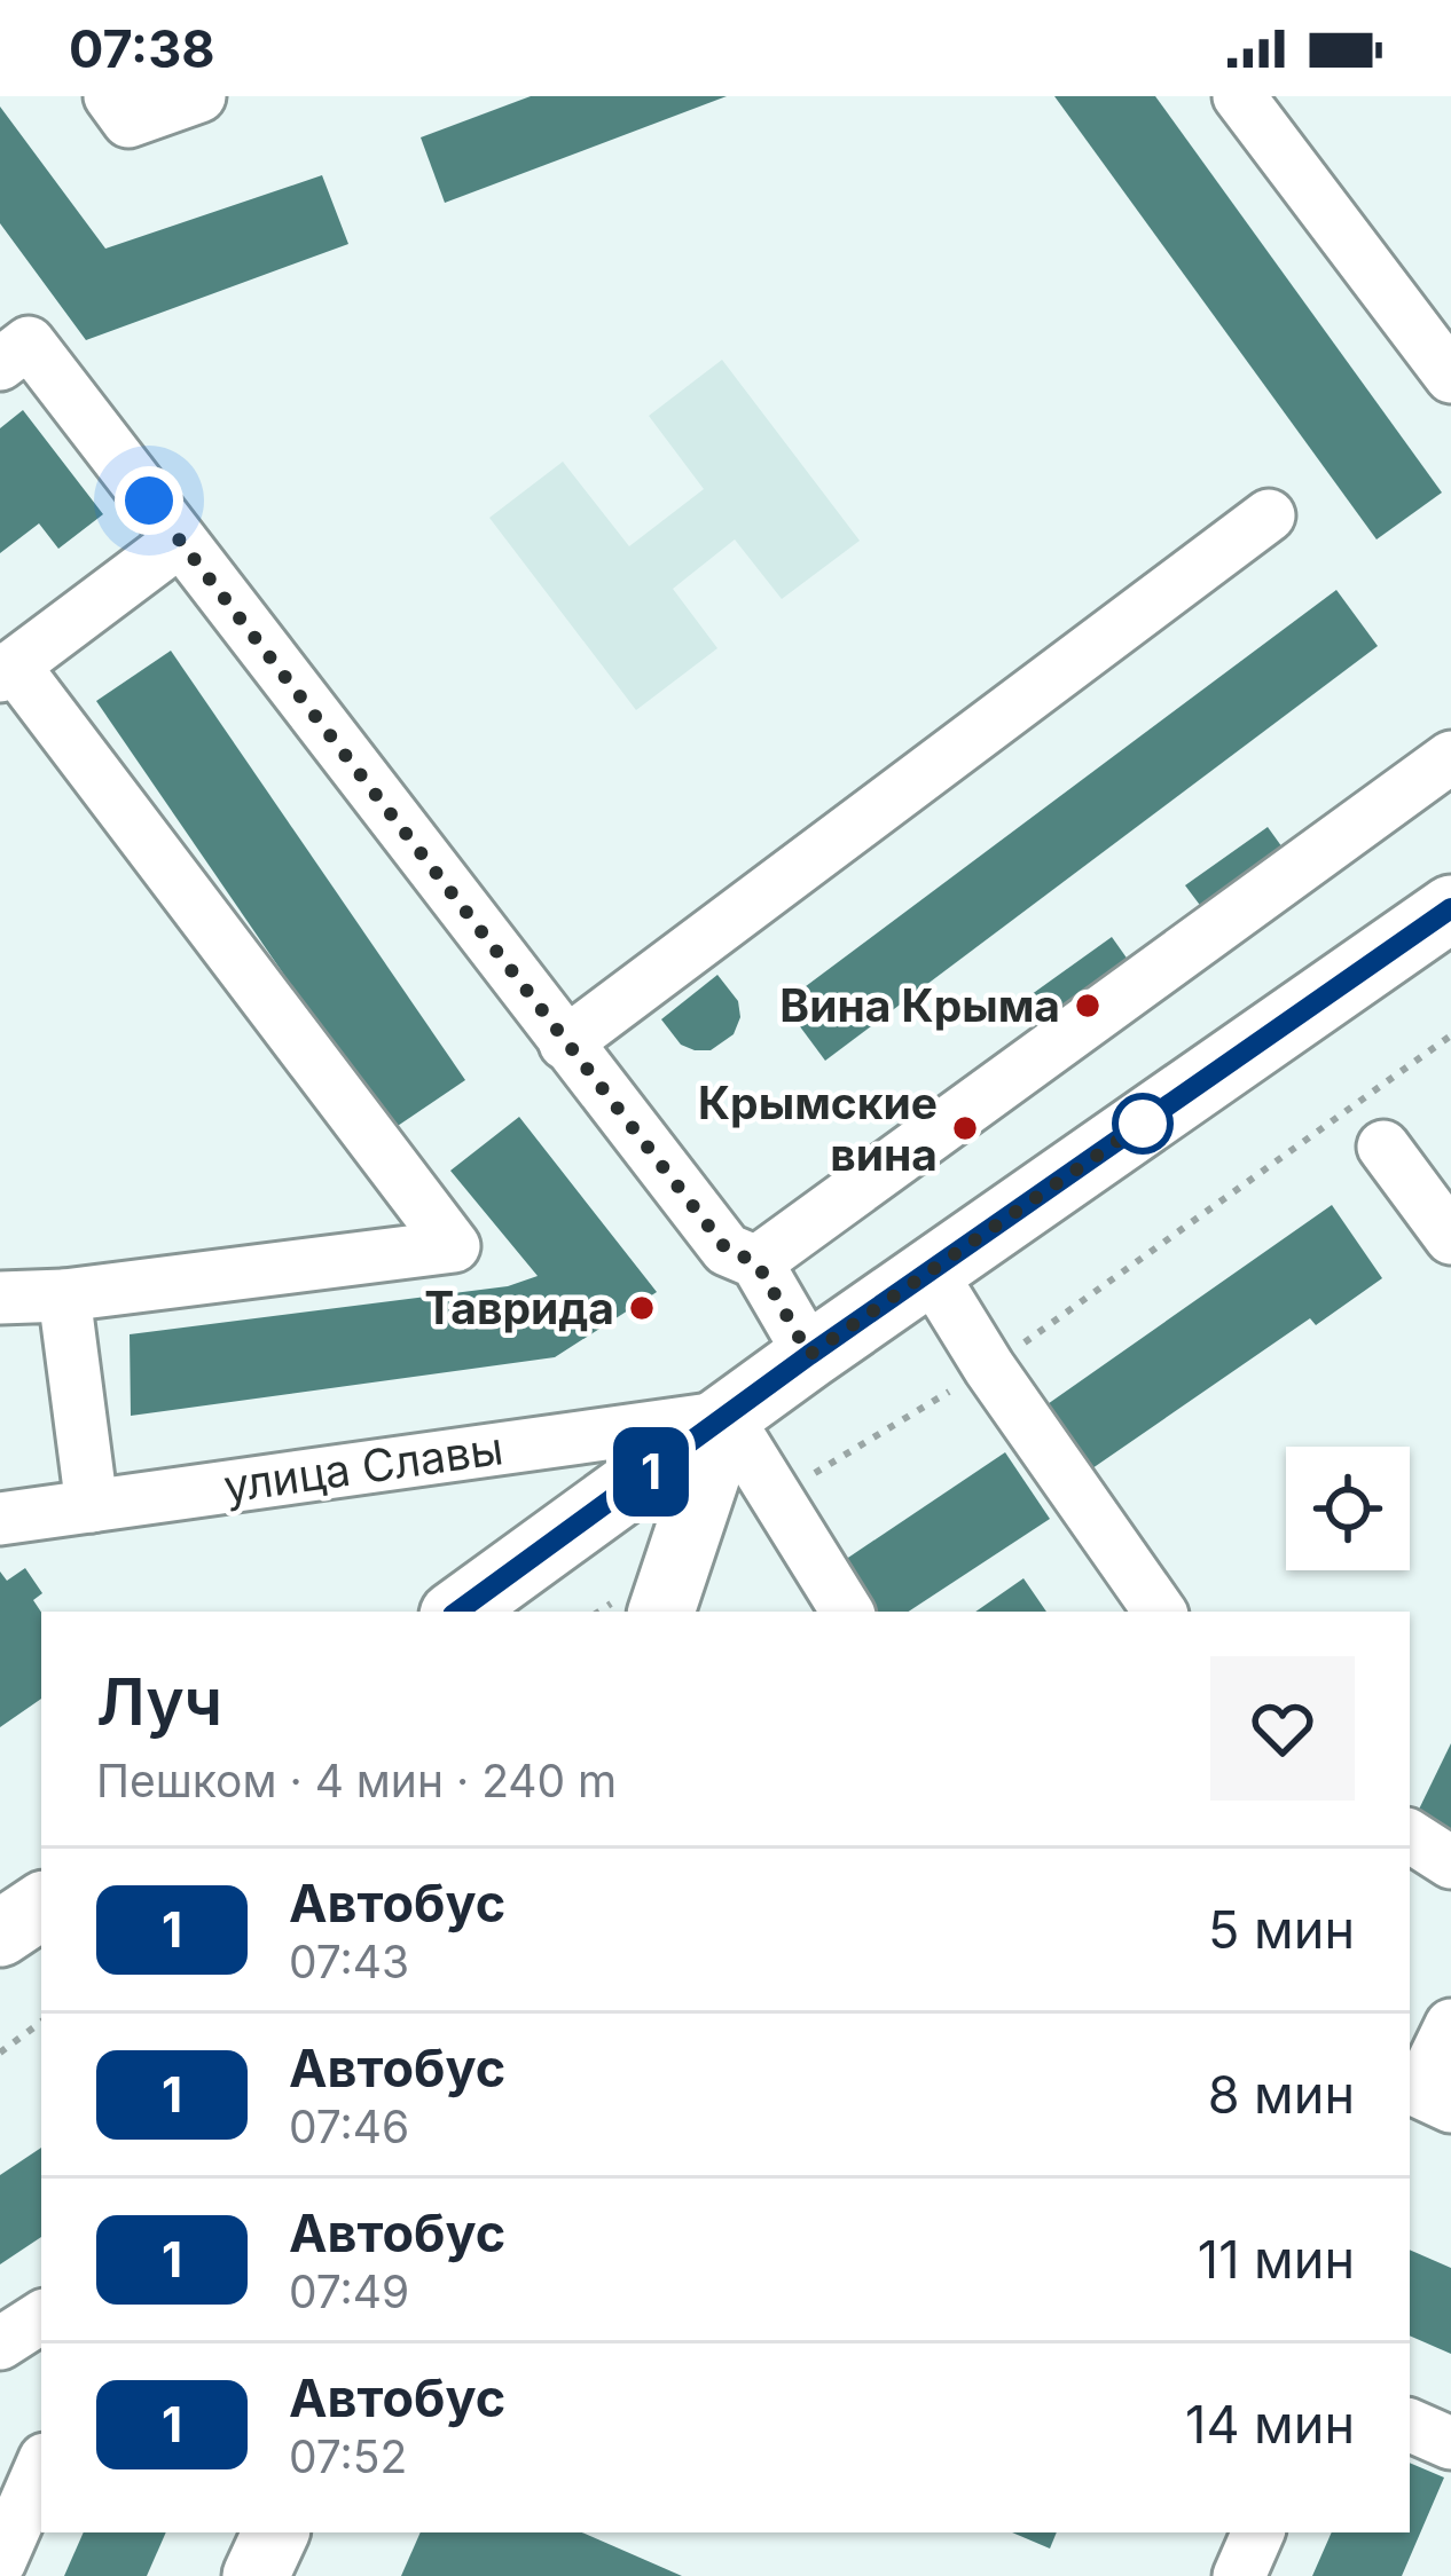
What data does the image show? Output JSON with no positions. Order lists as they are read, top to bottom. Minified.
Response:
{"streets":{"street":["улица Славы"]},"places":["Вина Крыма","Крымские вина","Таврида"],"lines":["bus line 1"],"page":{"status":"07:38","on_map":"1","heading":["Луч","Пешком · 4 мин · 240 m"],"list":[{"mark":"1","name":"Автобус","note":"07:43","value":"5 мин"},{"mark":"1","name":"Автобус","note":"07:46","value":"8 мин"},{"mark":"1","name":"Автобус","note":"07:49","value":"11 мин"},{"mark":"1","name":"Автобус","note":"07:52","value":"14 мин"}]}}
